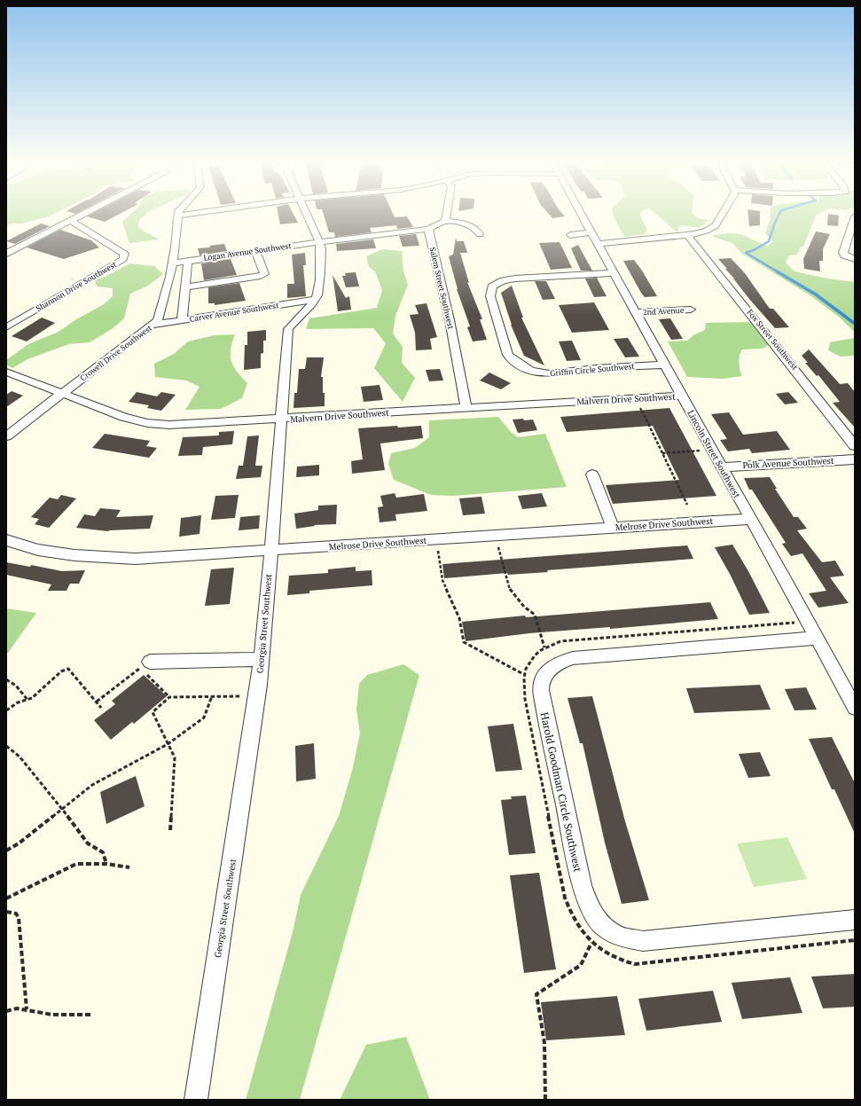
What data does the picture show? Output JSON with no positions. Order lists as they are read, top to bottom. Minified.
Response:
{"streets":{"street":["Logan Avenue Southwest","Shannon Drive Southwest","Salem Street Southwest","2nd Avenue","Carver Avenue Southwest","Fox Street Southwest","Crowell Drive Southwest","Griffin Circle Southwest","Malvern Drive Southwest","Lincoln Street Southwest","Polk Avenue Southwest","Melrose Drive Southwest","Georgia Street Southwest","Harold Goodman Circle Southwest"]},"crossings":[["Logan Avenue Southwest","Salem Street Southwest"],["Logan Avenue Southwest","Crowell Drive Southwest"],["Logan Avenue Southwest","Georgia Street Southwest"],["Salem Street Southwest","Malvern Drive Southwest"],["2nd Avenue","Lincoln Street Southwest"],["Carver Avenue Southwest","Crowell Drive Southwest"],["Carver Avenue Southwest","Georgia Street Southwest"],["Crowell Drive Southwest","Malvern Drive Southwest"],["Griffin Circle Southwest","Lincoln Street Southwest"],["Malvern Drive Southwest","Lincoln Street Southwest"],["Malvern Drive Southwest","Georgia Street Southwest"],["Lincoln Street Southwest","Polk Avenue Southwest"],["Lincoln Street Southwest","Melrose Drive Southwest"],["Lincoln Street Southwest","Harold Goodman Circle Southwest"],["Melrose Drive Southwest","Georgia Street Southwest"]]}
